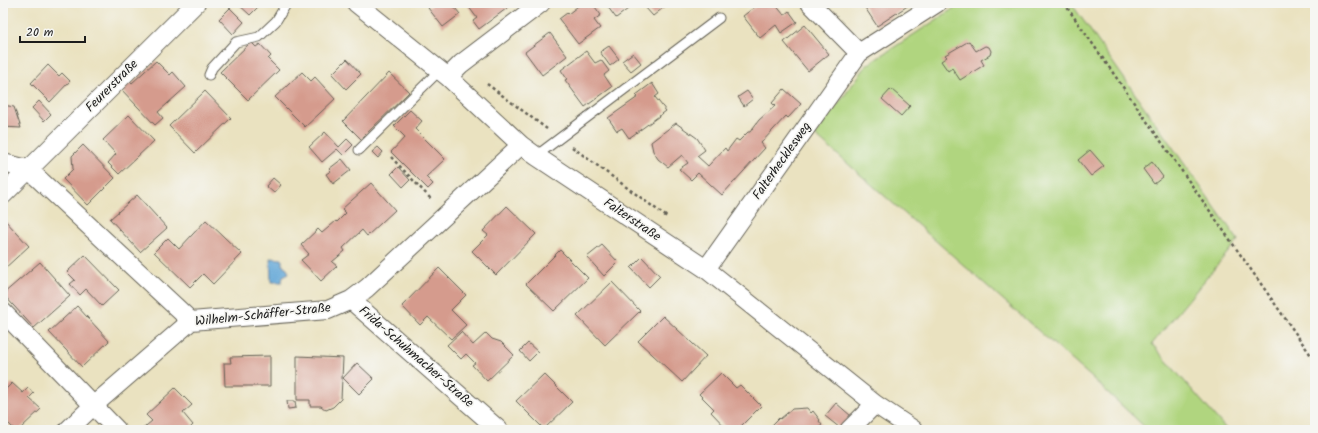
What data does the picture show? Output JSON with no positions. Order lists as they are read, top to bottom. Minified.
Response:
{"streets":{"street":["Feurerstraße","Falterhecklesweg","Falterstraße","Wilhelm-Schäffer-Straße","Frida-Schuhmacher-Straße"]},"crossings":[["Falterhecklesweg","Falterstraße"],["Falterstraße","Wilhelm-Schäffer-Straße"],["Wilhelm-Schäffer-Straße","Frida-Schuhmacher-Straße"]],"scale_bar":"20 m"}
